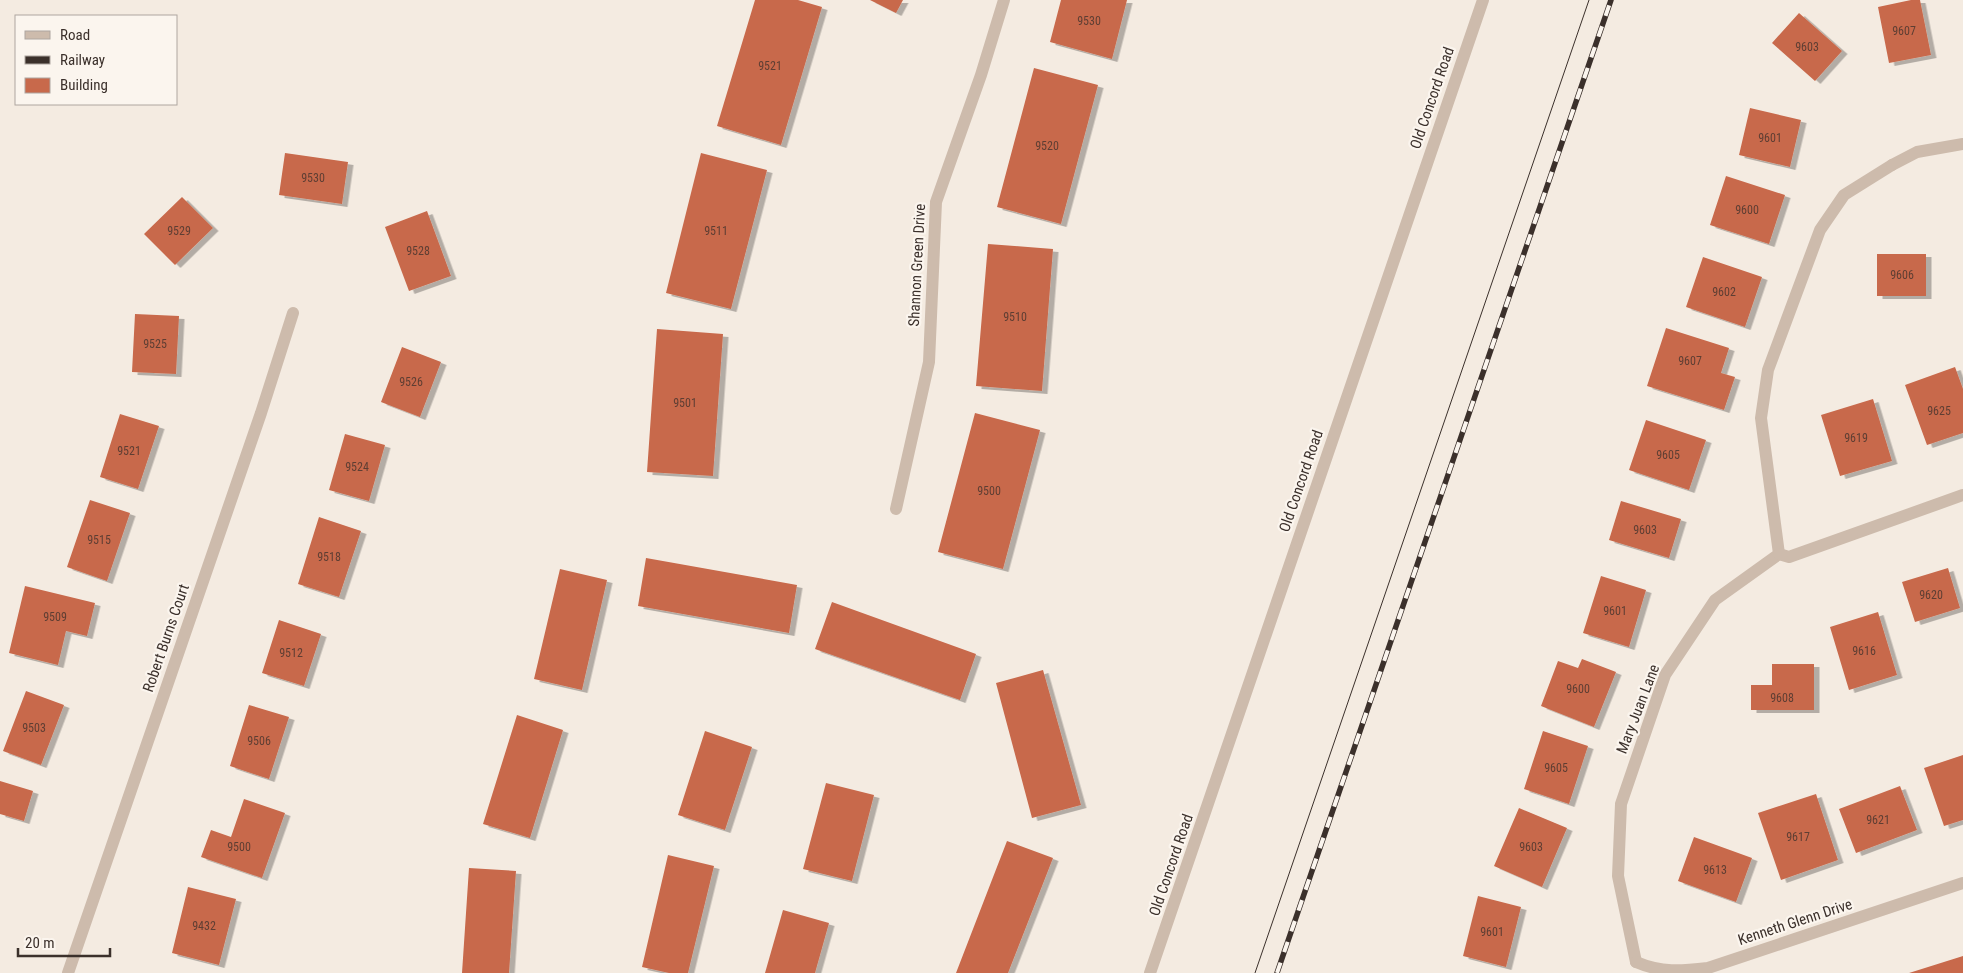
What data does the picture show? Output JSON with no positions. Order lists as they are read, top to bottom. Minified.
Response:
{"streets":{"street":["Old Concord Road","Shannon Green Drive","Robert Burns Court","Mary Juan Lane","Kenneth Glenn Drive"]},"crossings":[["Mary Juan Lane","Kenneth Glenn Drive"]],"house_numbers":["9530","9607","9603","9521","9601","9520","9530","9600","9529","9511","9528","9606","9602","9510","9525","9607","9526","9501","9625","9619","9521","9605","9524","9500","9603","9515","9518","9620","9601","9509","9616","9512","9600","9608","9503","9506","9605","9621","9617","9500","9603","9613","9432","9601"],"legend":["Road","Railway","Building"],"scale_bar":"20 m"}
